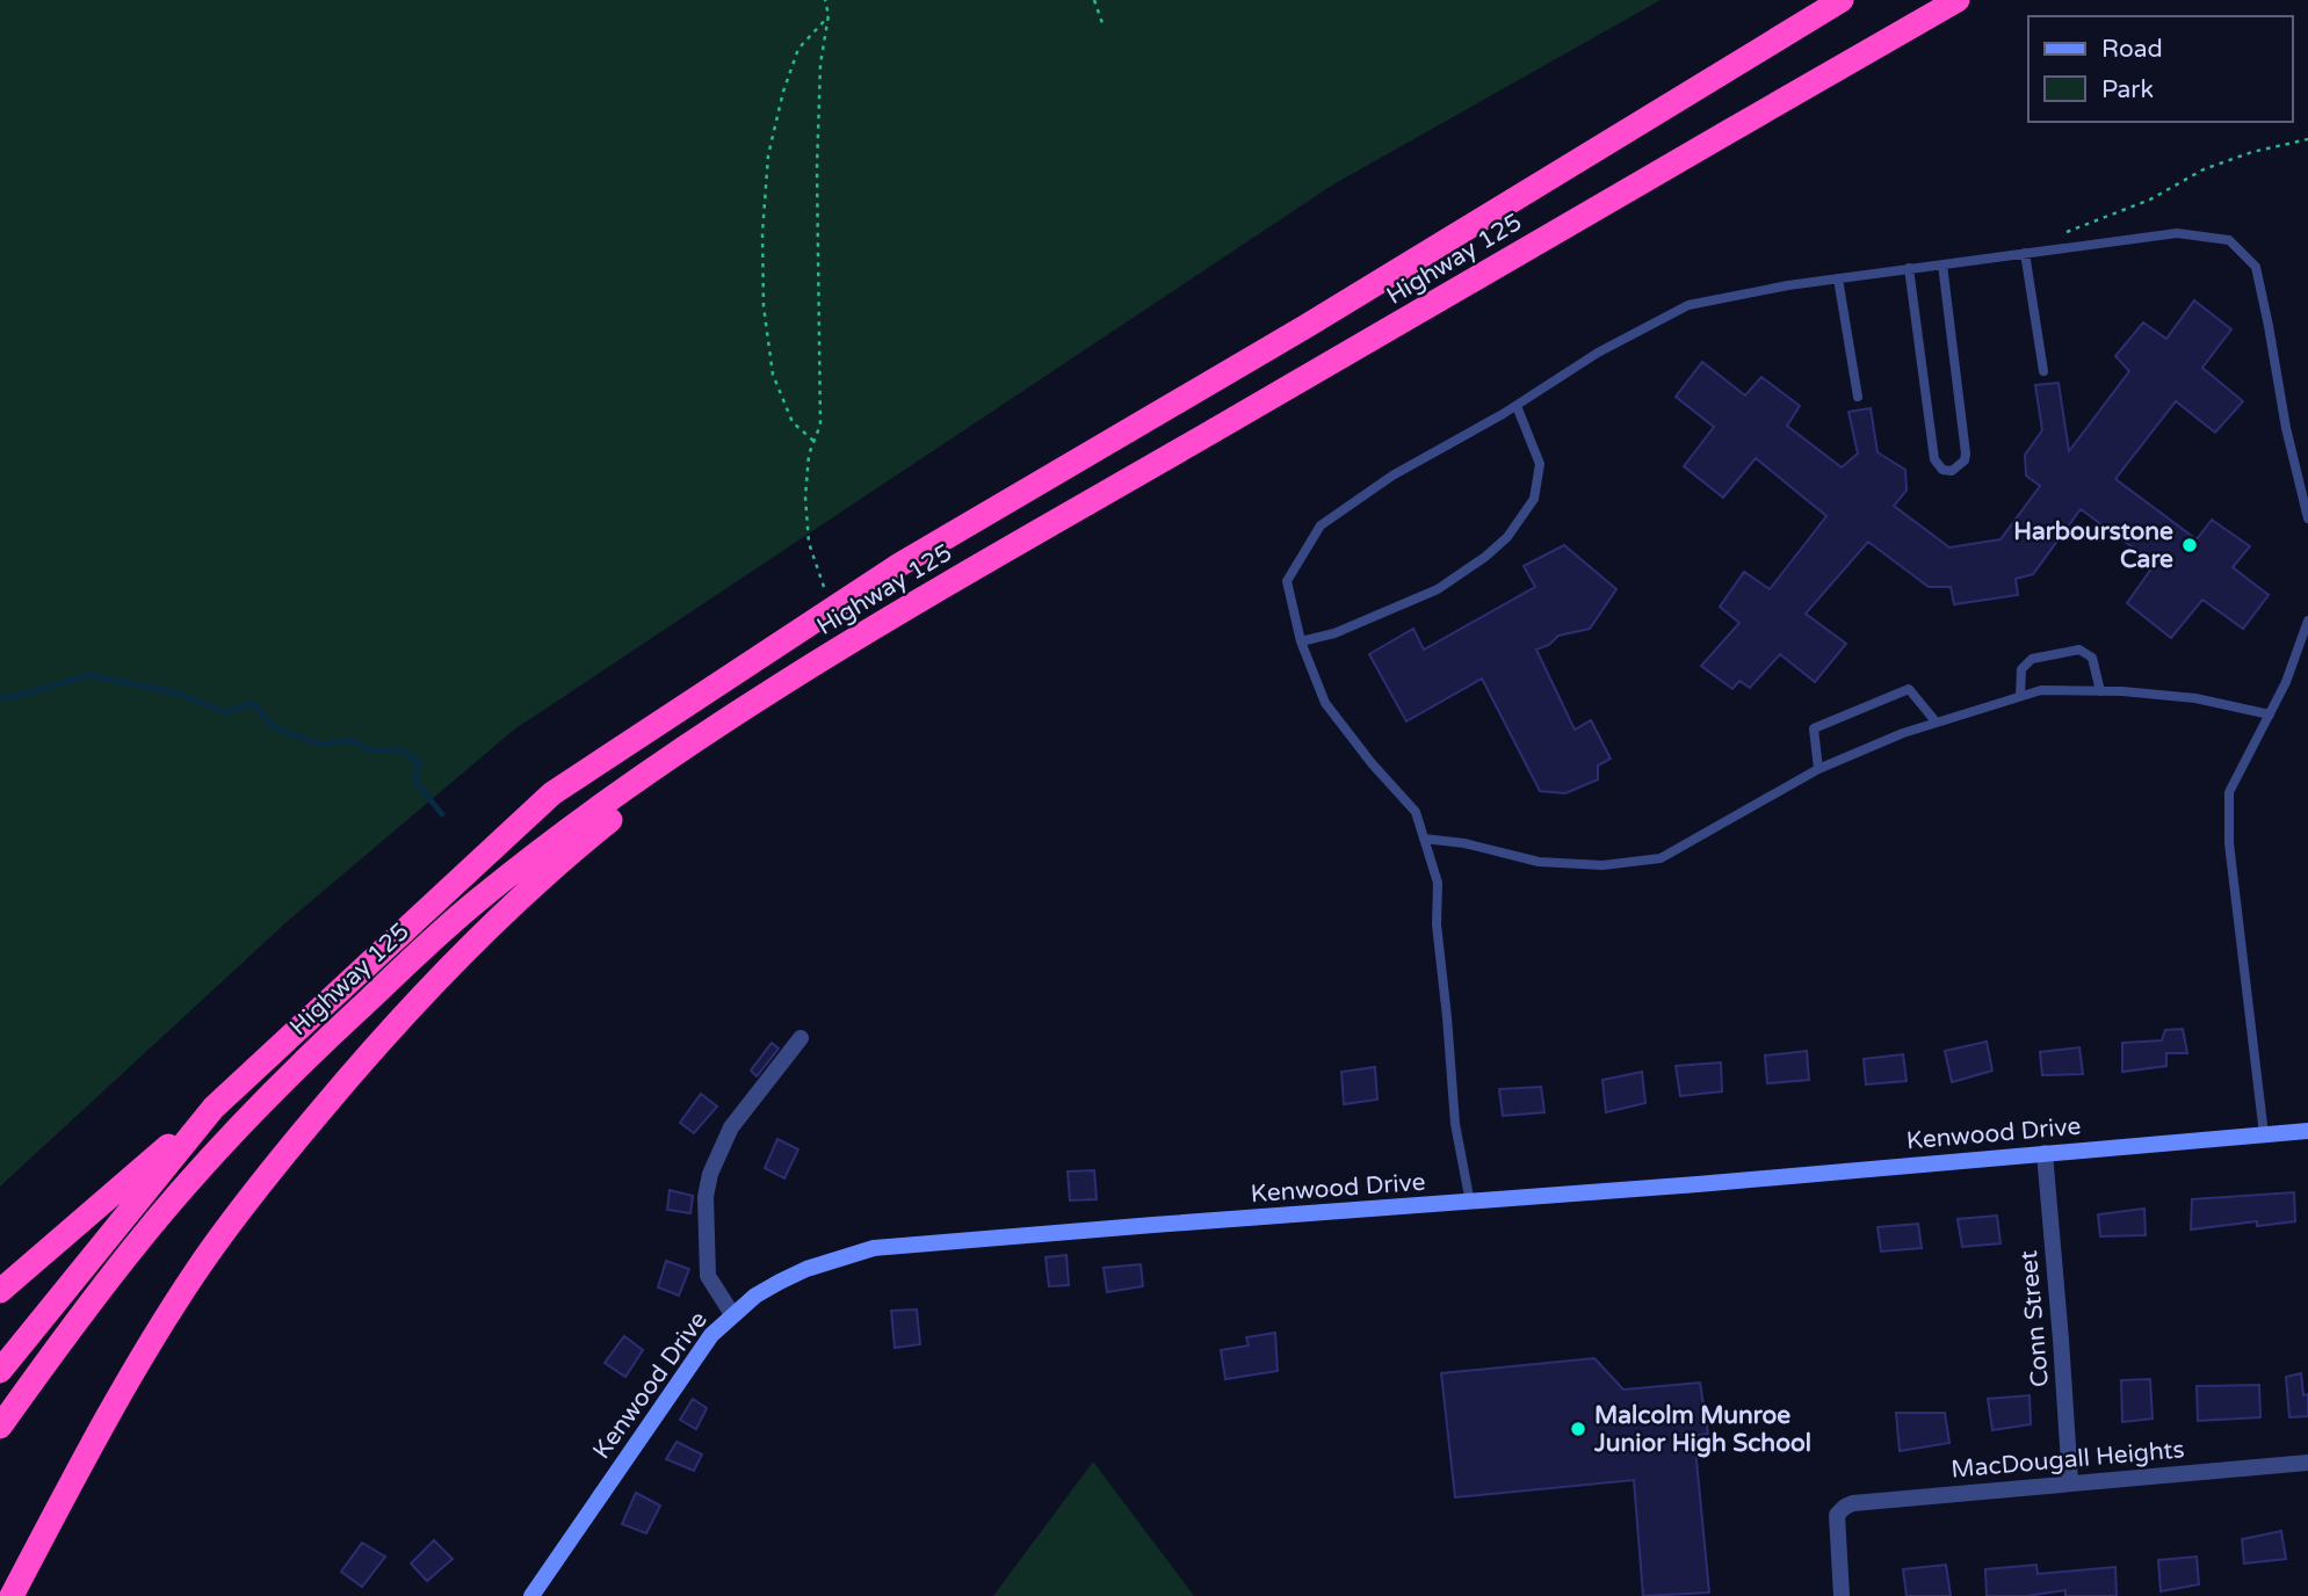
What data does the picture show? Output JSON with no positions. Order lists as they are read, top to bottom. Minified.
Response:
{"streets":{"highway":["Highway 125"],"street":["Kenwood Drive","Conn Street","MacDougall Heights"]},"crossings":[["Kenwood Drive","Conn Street"],["Conn Street","MacDougall Heights"]],"places":["Harbourstone Care","Malcolm Munroe Junior High School"],"legend":["Road","Park"]}
